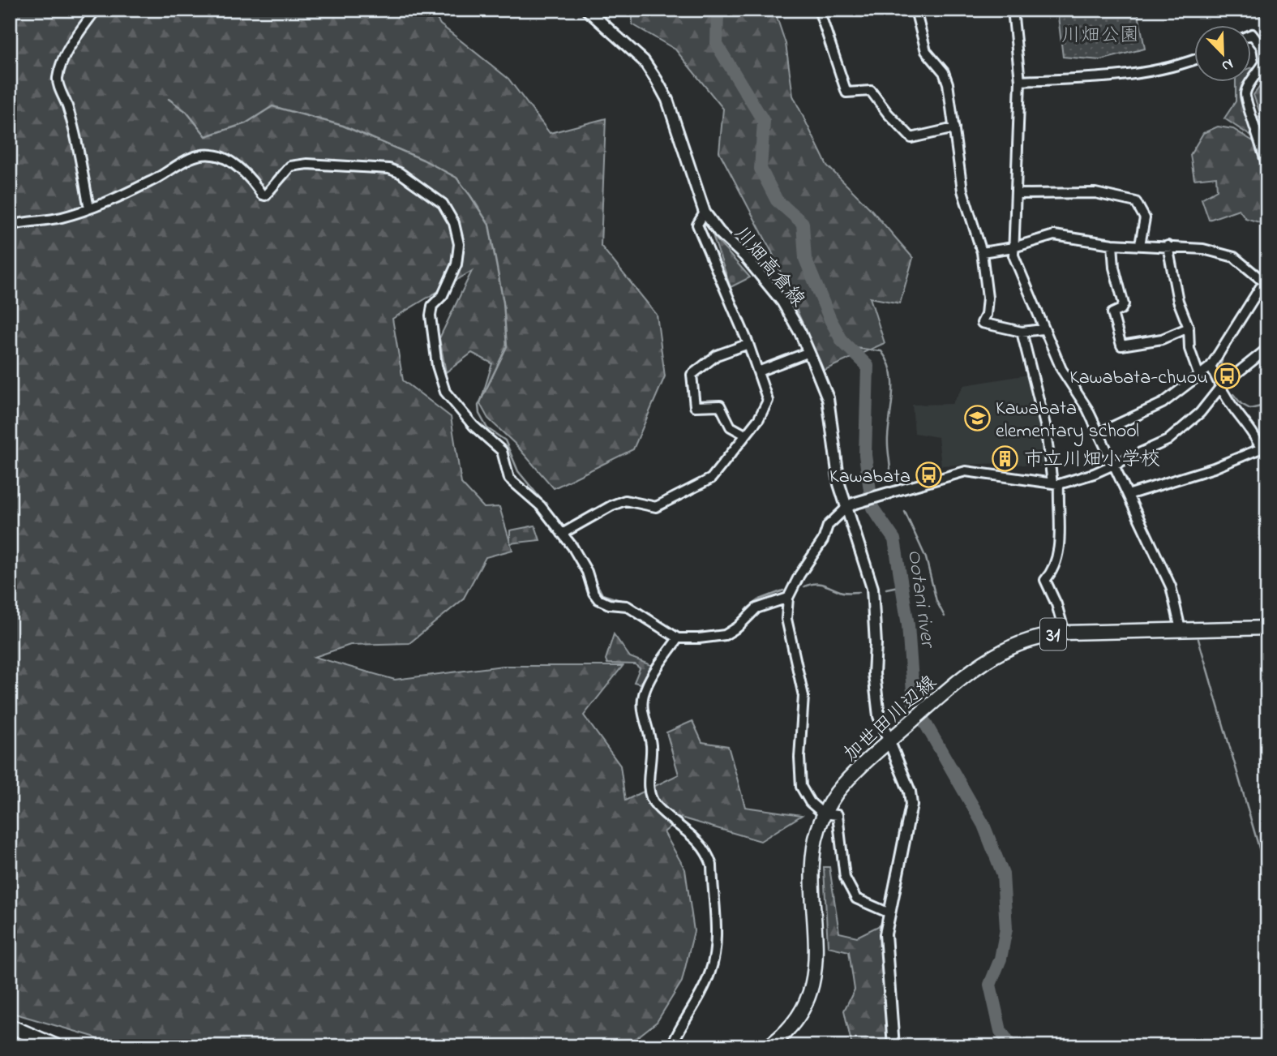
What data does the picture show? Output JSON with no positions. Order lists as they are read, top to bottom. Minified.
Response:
{"streets":{"main road":["31","加世田川辺線"],"street":["川畑高倉線"]},"crossings":[["川畑高倉線","加世田川辺線"]],"water":["Ootani river"],"parks":["川畑公園"],"places":{"bus stop":["Kawabata-chuou","Kawabata"],"school or university":["Kawabata elementary school"],"building":["市立川畑小学校"]},"north":"bottom right"}
